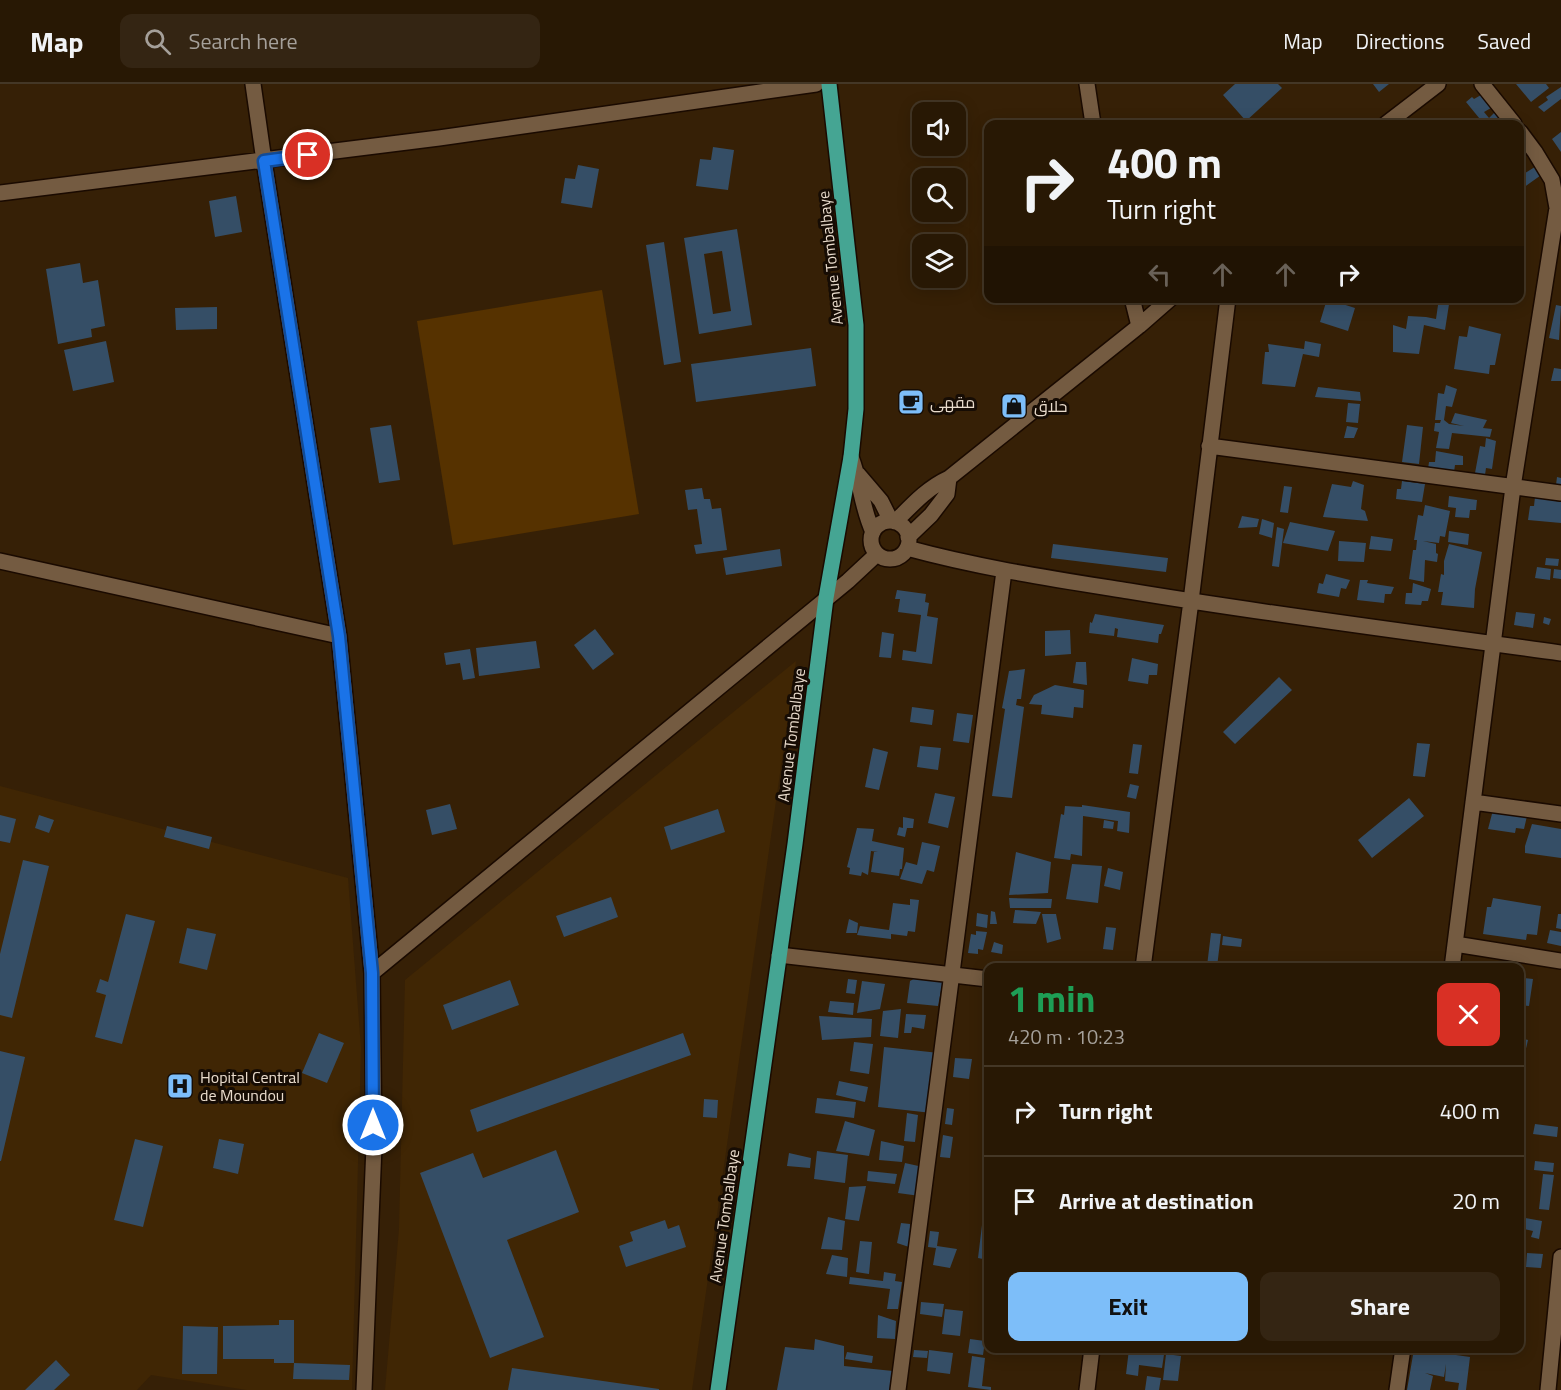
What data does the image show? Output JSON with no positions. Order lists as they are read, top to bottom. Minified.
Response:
{"streets":{"main road":["Avenue Tombalbaye"]},"places":{"cafe":["مقهى"],"shop":["حلاق"],"hospital":["Hopital Central de Moundou"]},"page":{"header":"Map","search":"Search here","nav":["Map","Directions","Saved"],"turn":["400 m","Turn right"],"heading":["1 min","420 m · 10:23"],"list":[{"name":"Turn right","value":"400 m"},{"name":"Arrive at destination","value":"20 m"}],"buttons":["Exit","Share"]}}
